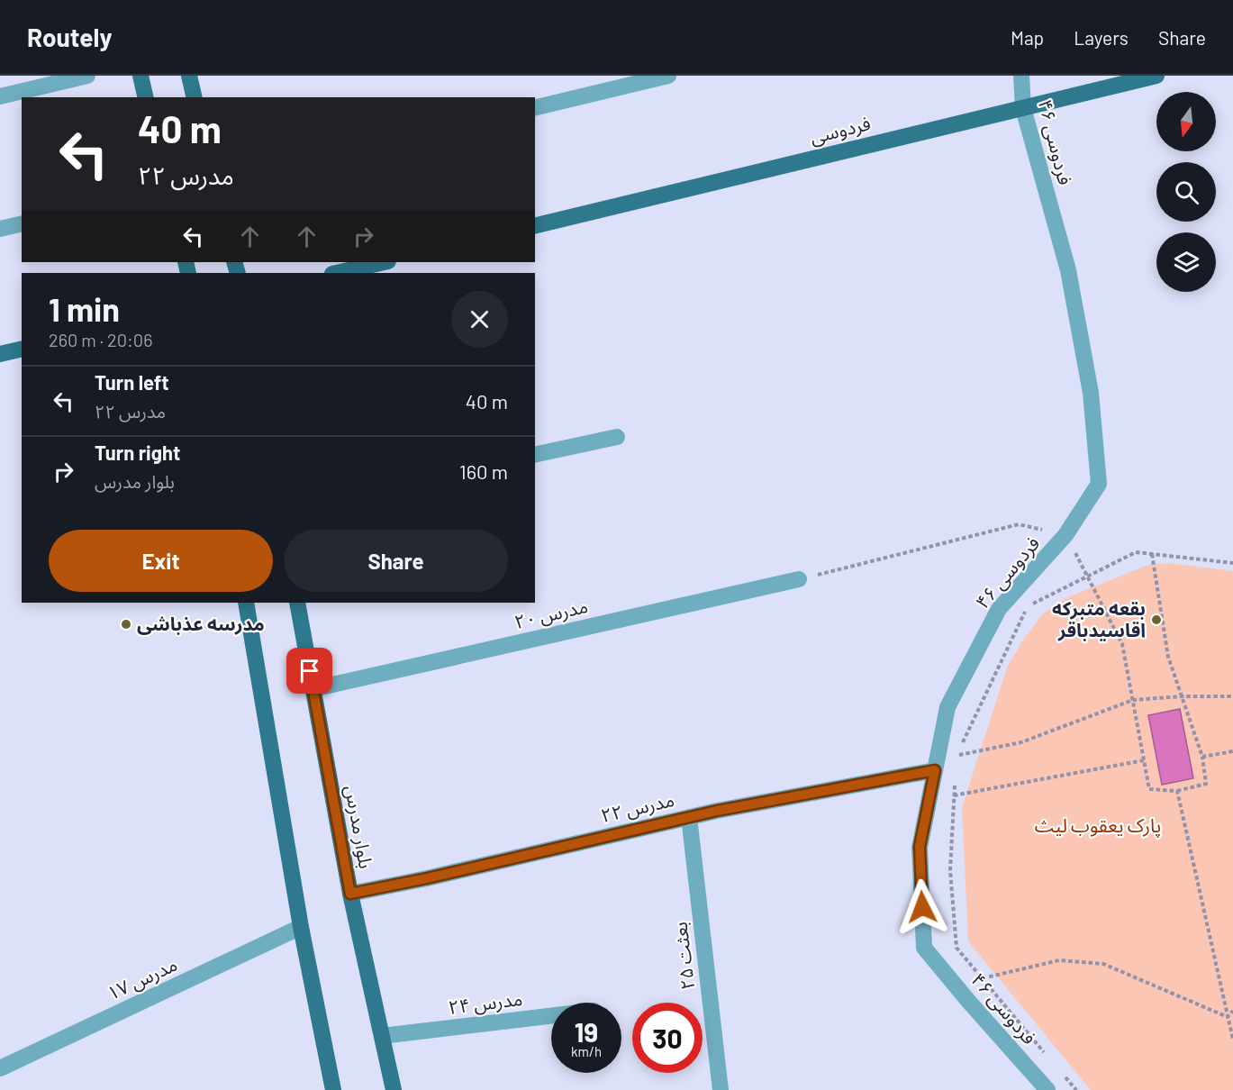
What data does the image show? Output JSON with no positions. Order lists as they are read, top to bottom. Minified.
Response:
{"streets":{"main road":["فردوسی","بلوار مدرس"],"street":["فردوسی ۴۶","مدرس ۲۰","مدرس ۲۲","بعثت ۲۵","مدرس ۱۷","مدرس ۲۴"]},"crossings":[["فردوسی","فردوسی ۴۶"],["فردوسی ۴۶","مدرس ۲۲"],["مدرس ۲۰","بلوار مدرس"],["مدرس ۲۲","بلوار مدرس"],["مدرس ۲۲","بعثت ۲۵"],["بلوار مدرس","مدرس ۲۴"]],"parks":["پارک یعقوب لیث"],"places":["بقعه متبرکه اقاسیدباقر","مدرسه عذباشی"],"north":"bottom","page":{"header":"Routely","nav":["Map","Layers","Share"],"turn":["40 m","مدرس ۲۲"],"heading":["1 min","260 m · 20:06"],"list":[{"name":"Turn left","note":"مدرس ۲۲","value":"40 m"},{"name":"Turn right","note":"بلوار مدرس","value":"160 m"}],"buttons":["Exit","Share"],"speed":"19 km/h","limit":"30"}}
